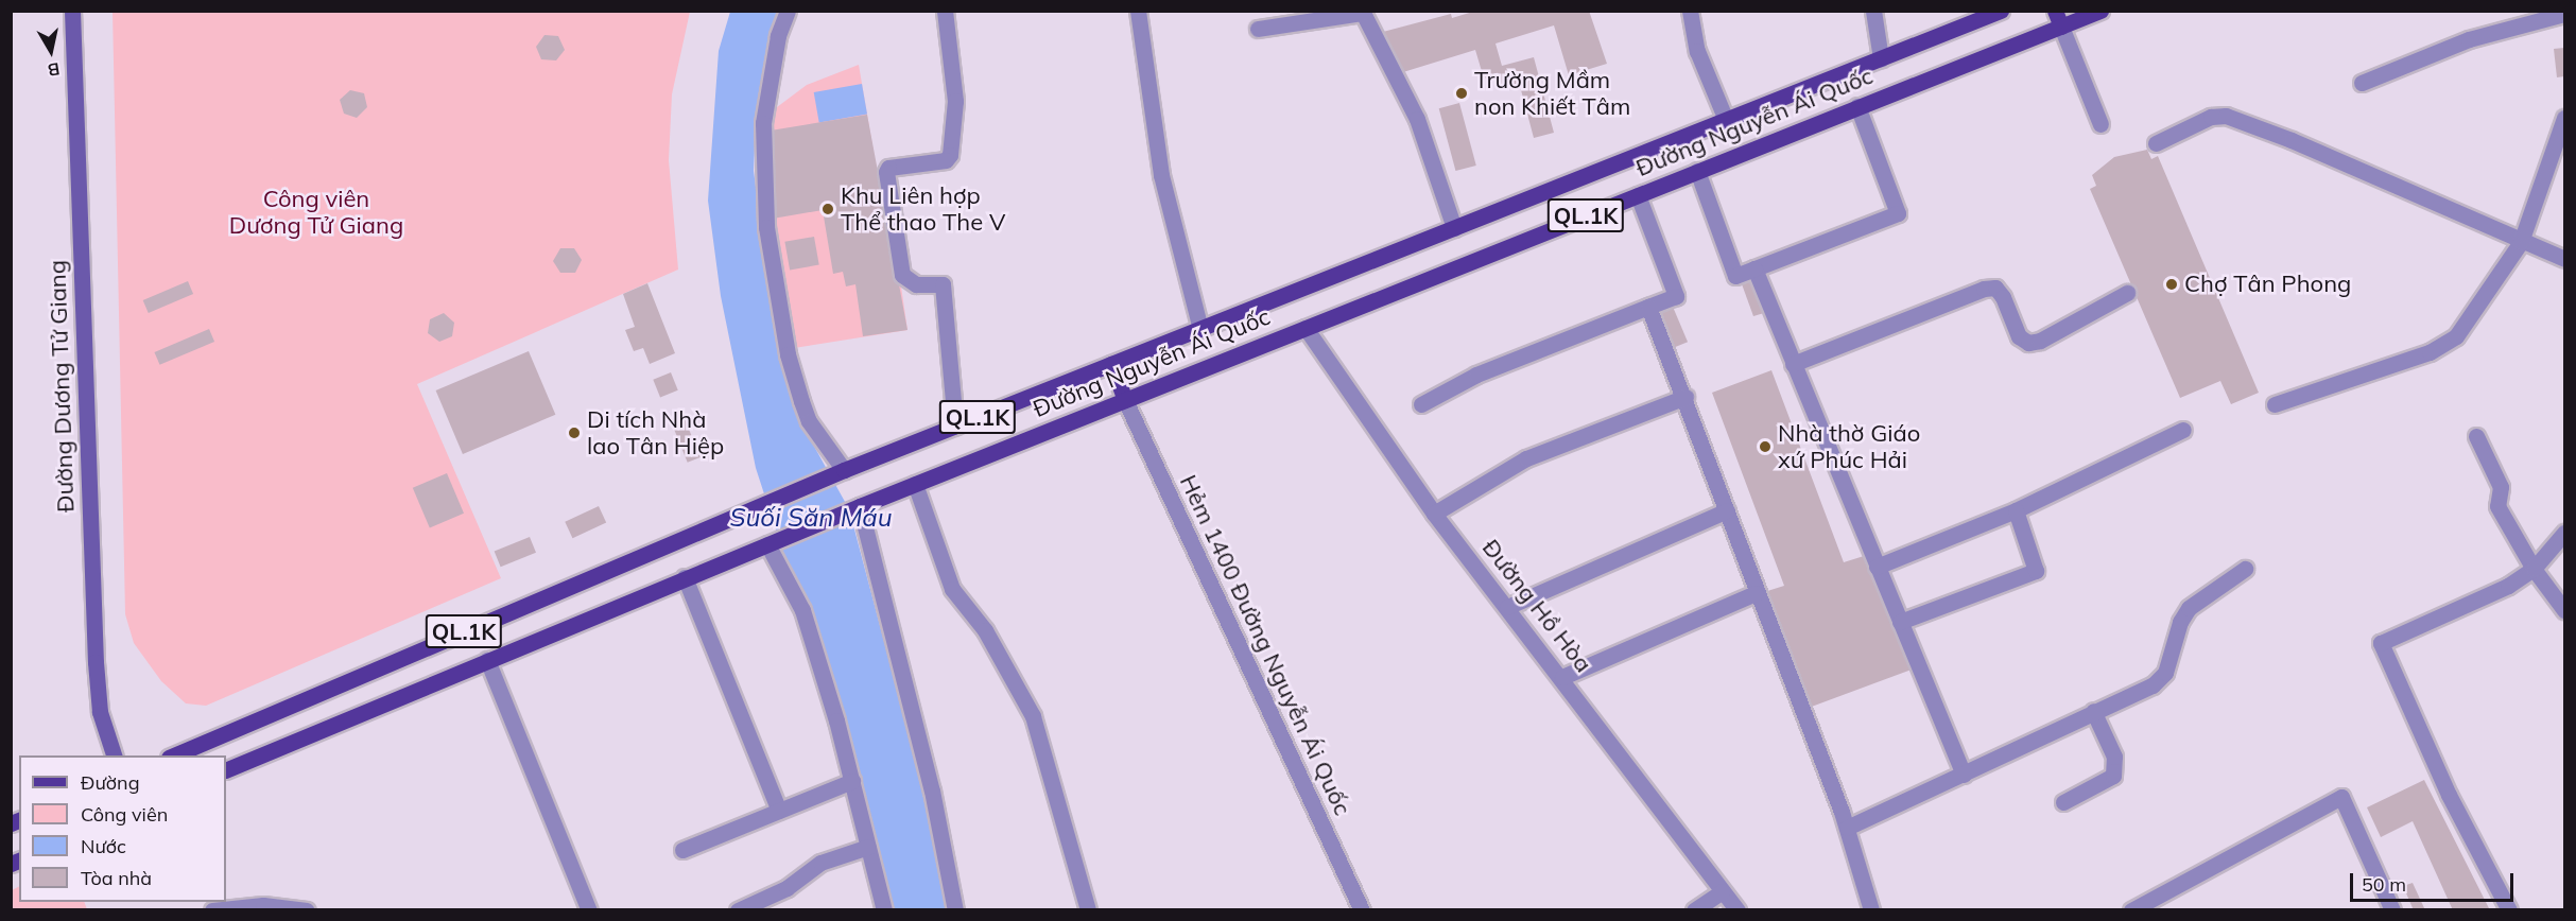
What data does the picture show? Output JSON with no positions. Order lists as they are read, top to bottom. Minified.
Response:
{"streets":{"main road":["Đường Nguyễn Ái Quốc","QL.1K","Đường Dương Tử Giang"],"street":["Đường Hồ Hòa","Hẻm 1400 Đường Nguyễn Ái Quốc"]},"crossings":[["Đường Nguyễn Ái Quốc","Đường Hồ Hòa"],["Đường Nguyễn Ái Quốc","Hẻm 1400 Đường Nguyễn Ái Quốc"]],"water":["Suối Săn Máu"],"parks":["Công viên Dương Tử Giang"],"places":["Trường Mầm non Khiết Tâm","Khu Liên hợp Thể thao The V","Chợ Tân Phong","Di tích Nhà lao Tân Hiệp","Nhà thờ Giáo xứ Phúc Hải"],"legend":["Đường","Công viên","Nước","Tòa nhà"],"scale_bar":"50 m","north":"bottom"}
